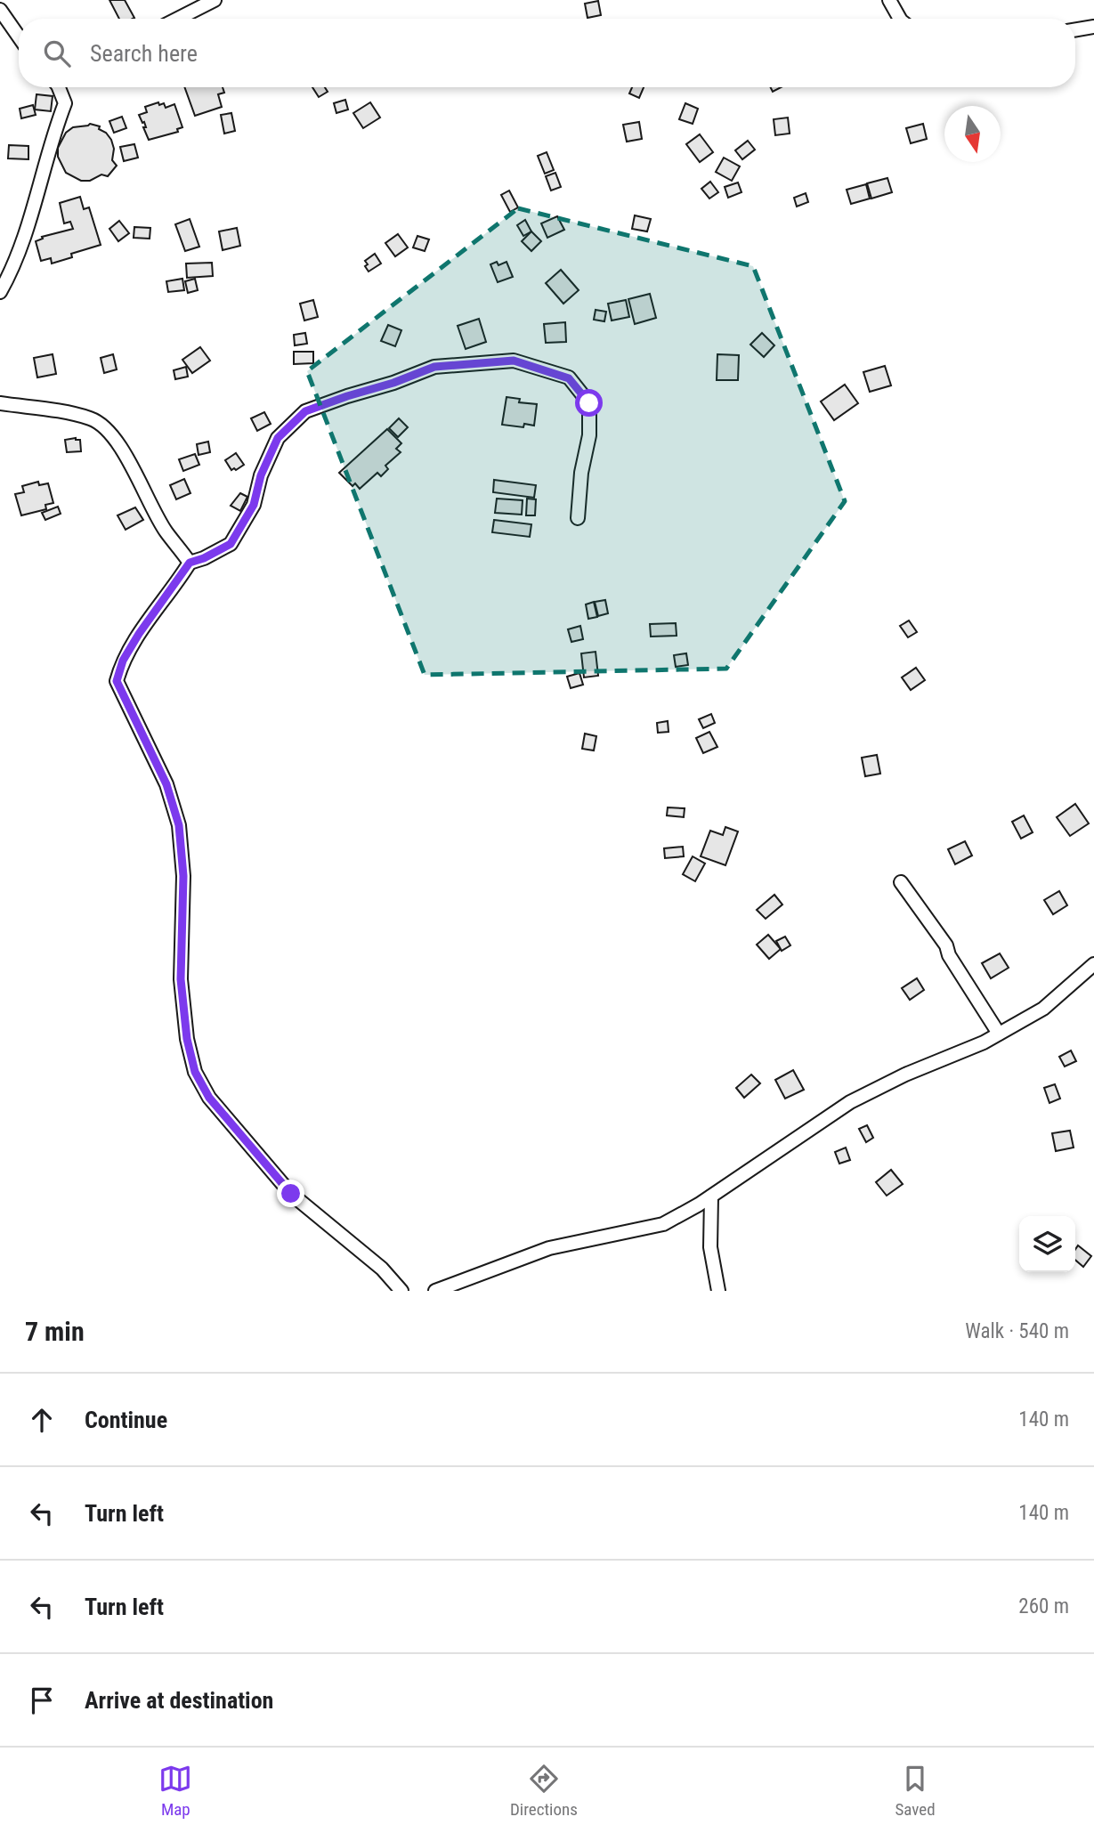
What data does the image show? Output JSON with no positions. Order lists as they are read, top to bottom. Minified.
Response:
{"north":"bottom","page":{"search":"Search here","heading":["7 min","Walk · 540 m"],"list":[["Continue","140 m"],["Turn left","140 m"],["Turn left","260 m"],"Arrive at destination"],"nav":["Map","Directions","Saved"]}}
